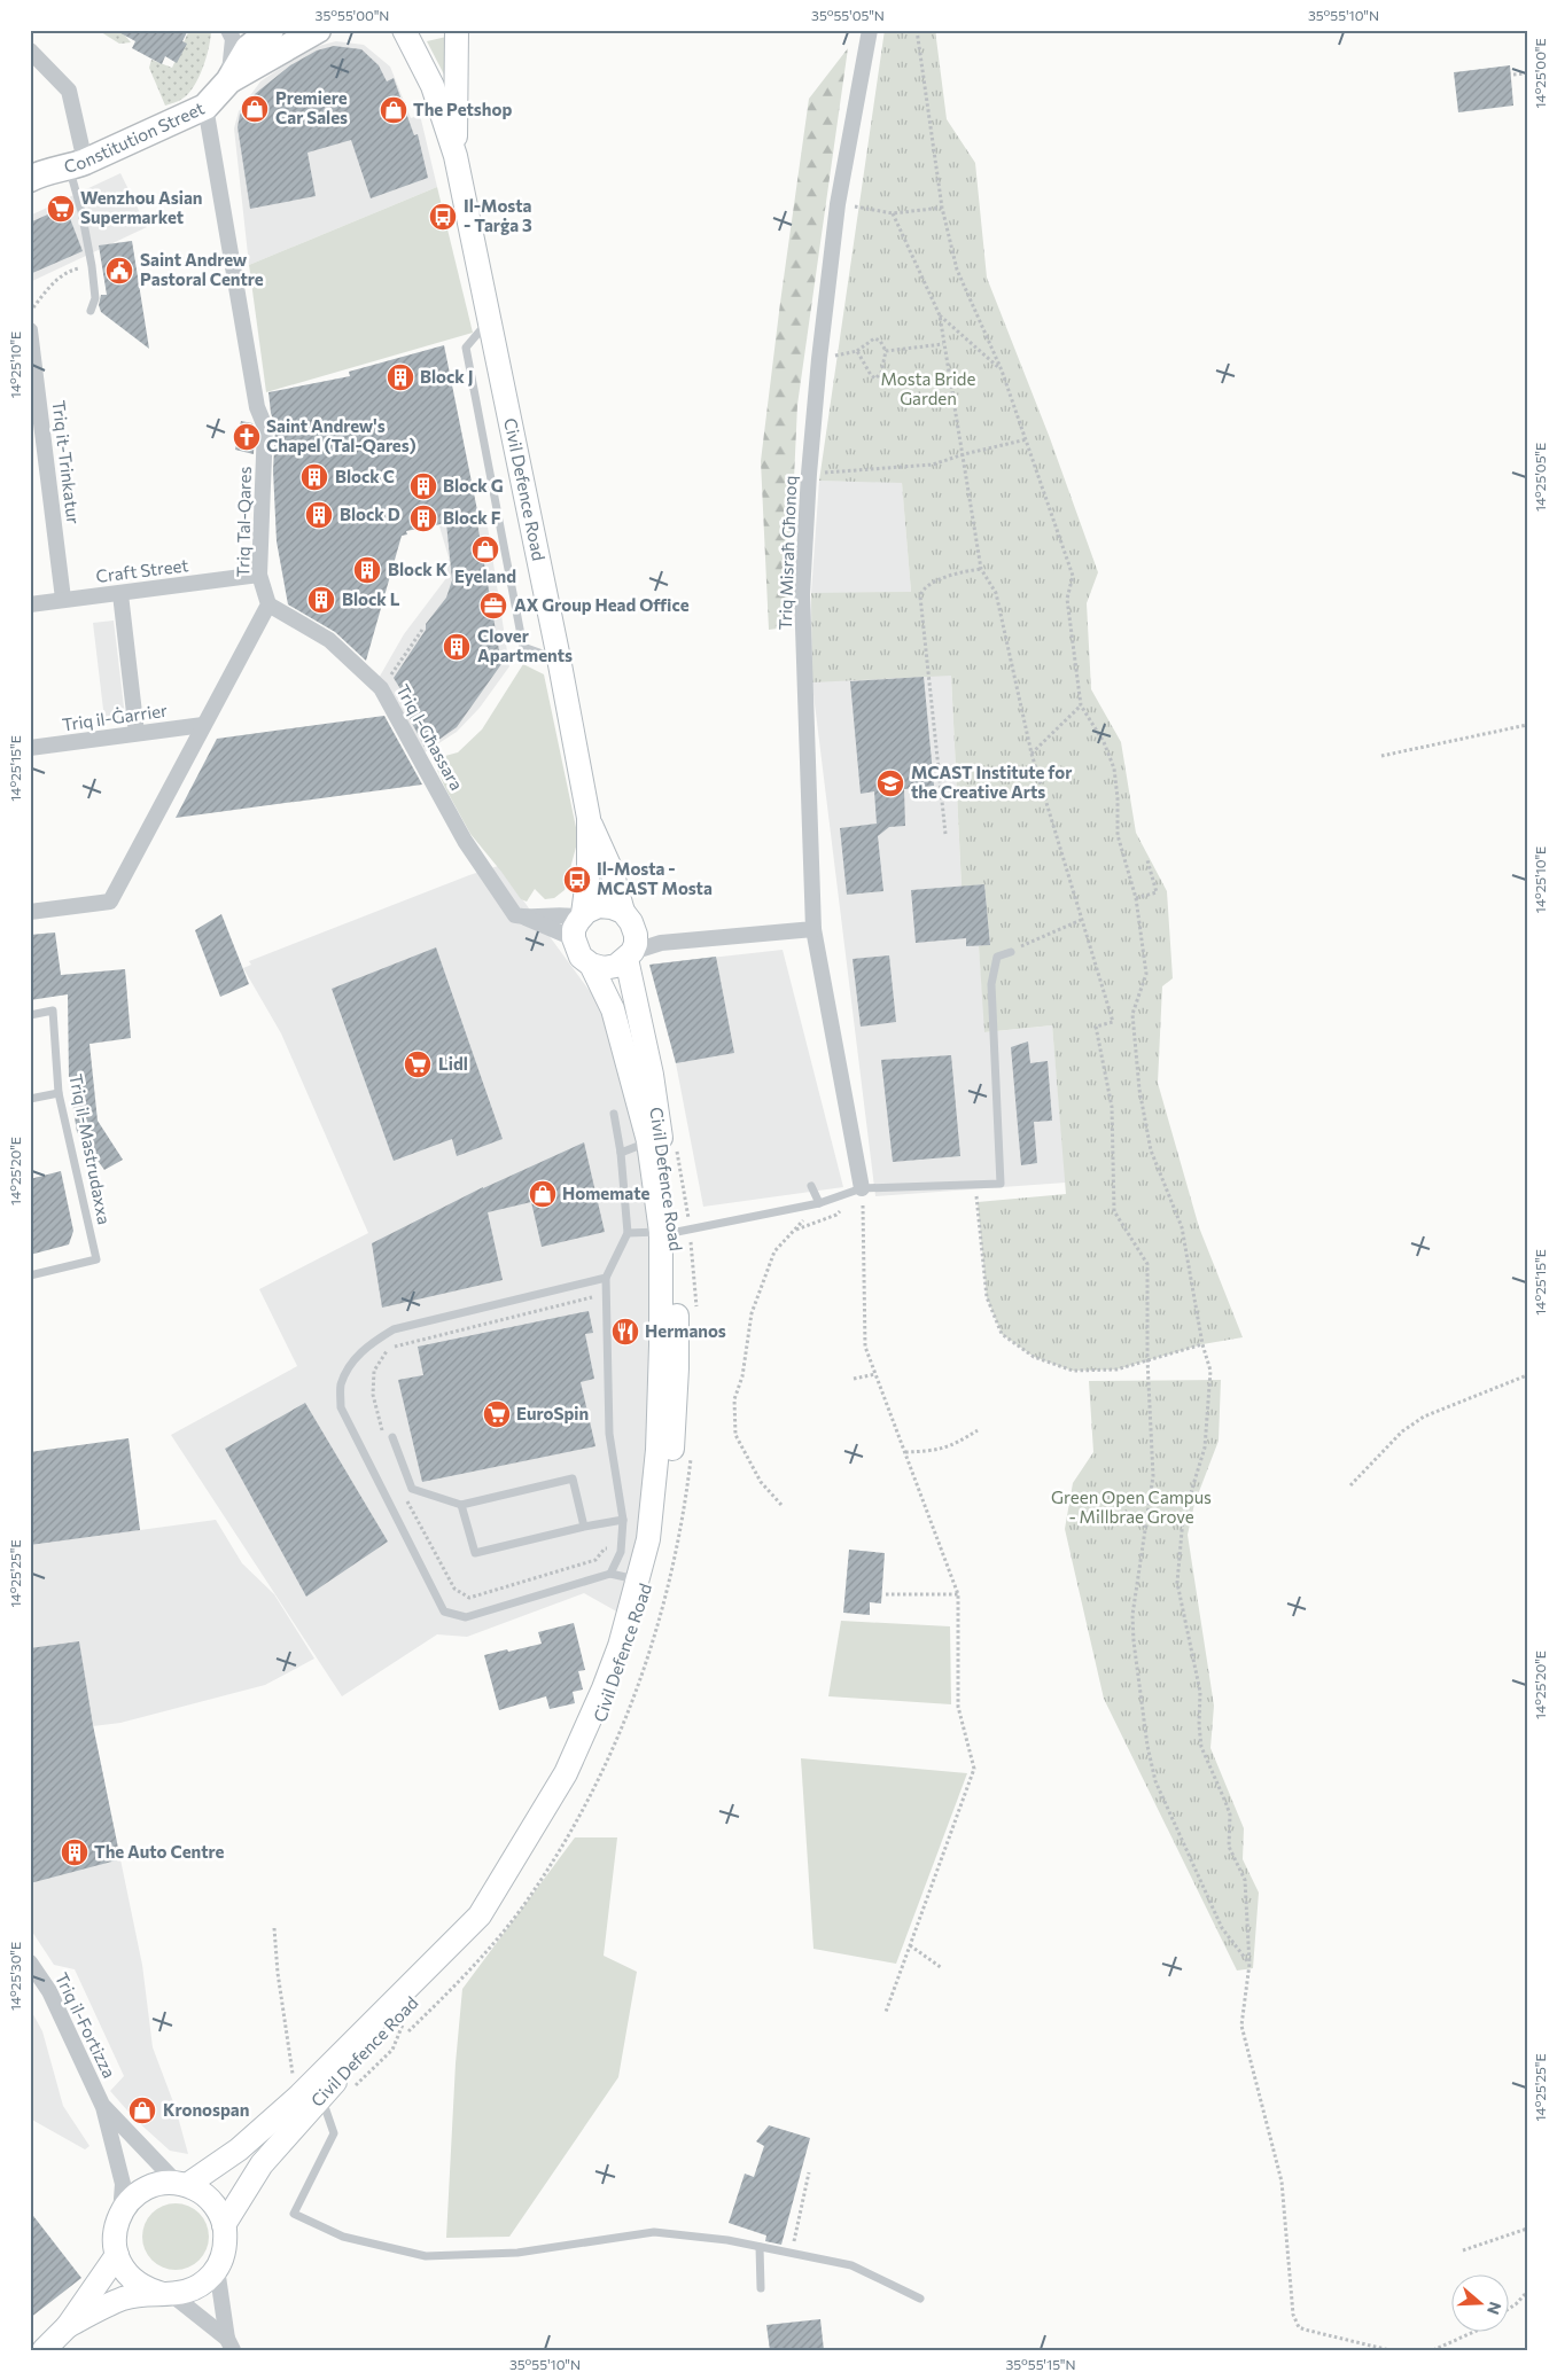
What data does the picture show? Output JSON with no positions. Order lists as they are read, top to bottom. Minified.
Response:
{"streets":{"main road":["Constitution Street","Civil Defence Road"],"street":["Triq it-Trinkatur","Triq Tal-Qares","Triq Misraħ Għonoq","Craft Street","Triq il-Ġarrier","Triq l-Għassara","Triq il-Fortizza"],"lane":["Triq il-Mastrudaxxa"]},"crossings":[["Constitution Street","Triq Tal-Qares"],["Triq it-Trinkatur","Craft Street"],["Civil Defence Road","Triq l-Għassara"],["Civil Defence Road","Triq il-Fortizza"],["Triq Tal-Qares","Craft Street"],["Triq Tal-Qares","Triq l-Għassara"]],"parks":["Mosta Bride Garden","Green Open Campus - Millbrae Grove"],"places":{"shop":["Premiere Car Sales","The Petshop","Eyeland","Homemate","Kronospan"],"supermarket":["Wenzhou Asian Supermarket","Lidl","EuroSpin"],"bus stop":["Il-Mosta - Tarġa 3","Il-Mosta - MCAST Mosta"],"public building":["Saint Andrew Pastoral Centre"],"building":["Block J","Block C","Block G","Block D","Block F","Block K","Block L","Clover Apartments","The Auto Centre"],"church":["Saint Andrew's Chapel (Tal-Qares)"],"office":["AX Group Head Office"],"school or university":["MCAST Institute for the Creative Arts"],"restaurant":["Hermanos"]},"north":"right","coordinates":["35°55'00\"N","35°55'05\"N","35°55'10\"N","14°25'00\"E","14°25'10\"E","14°25'05\"E","14°25'15\"E","14°25'20\"E","14°25'25\"E","14°25'30\"E","35°55'15\"N"]}
